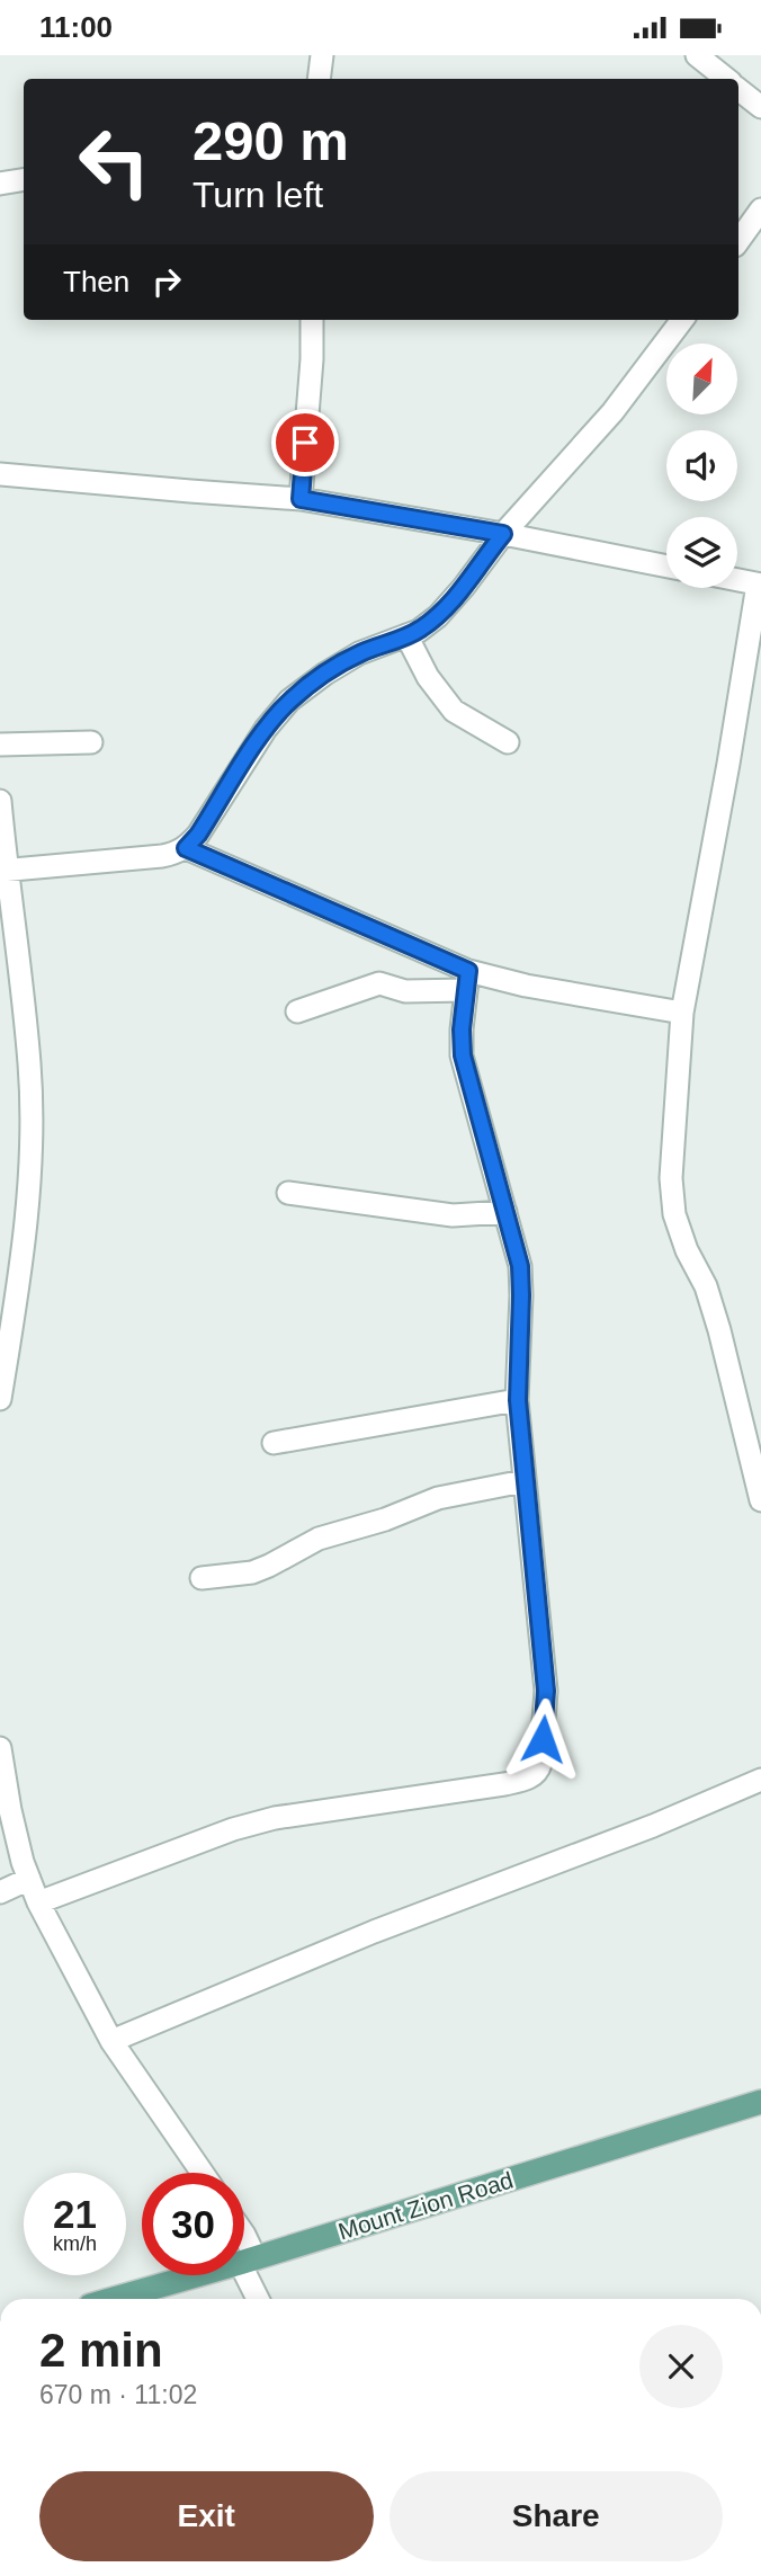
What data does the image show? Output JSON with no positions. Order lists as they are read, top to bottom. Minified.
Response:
{"streets":{"main road":["Mount Zion Road"]},"north":"top right","page":{"status":"11:00","turn":["290 m","Turn left"],"then":"Then","speed":"21 km/h","limit":"30","heading":["2 min","670 m · 11:02"],"buttons":["Exit","Share"]}}
